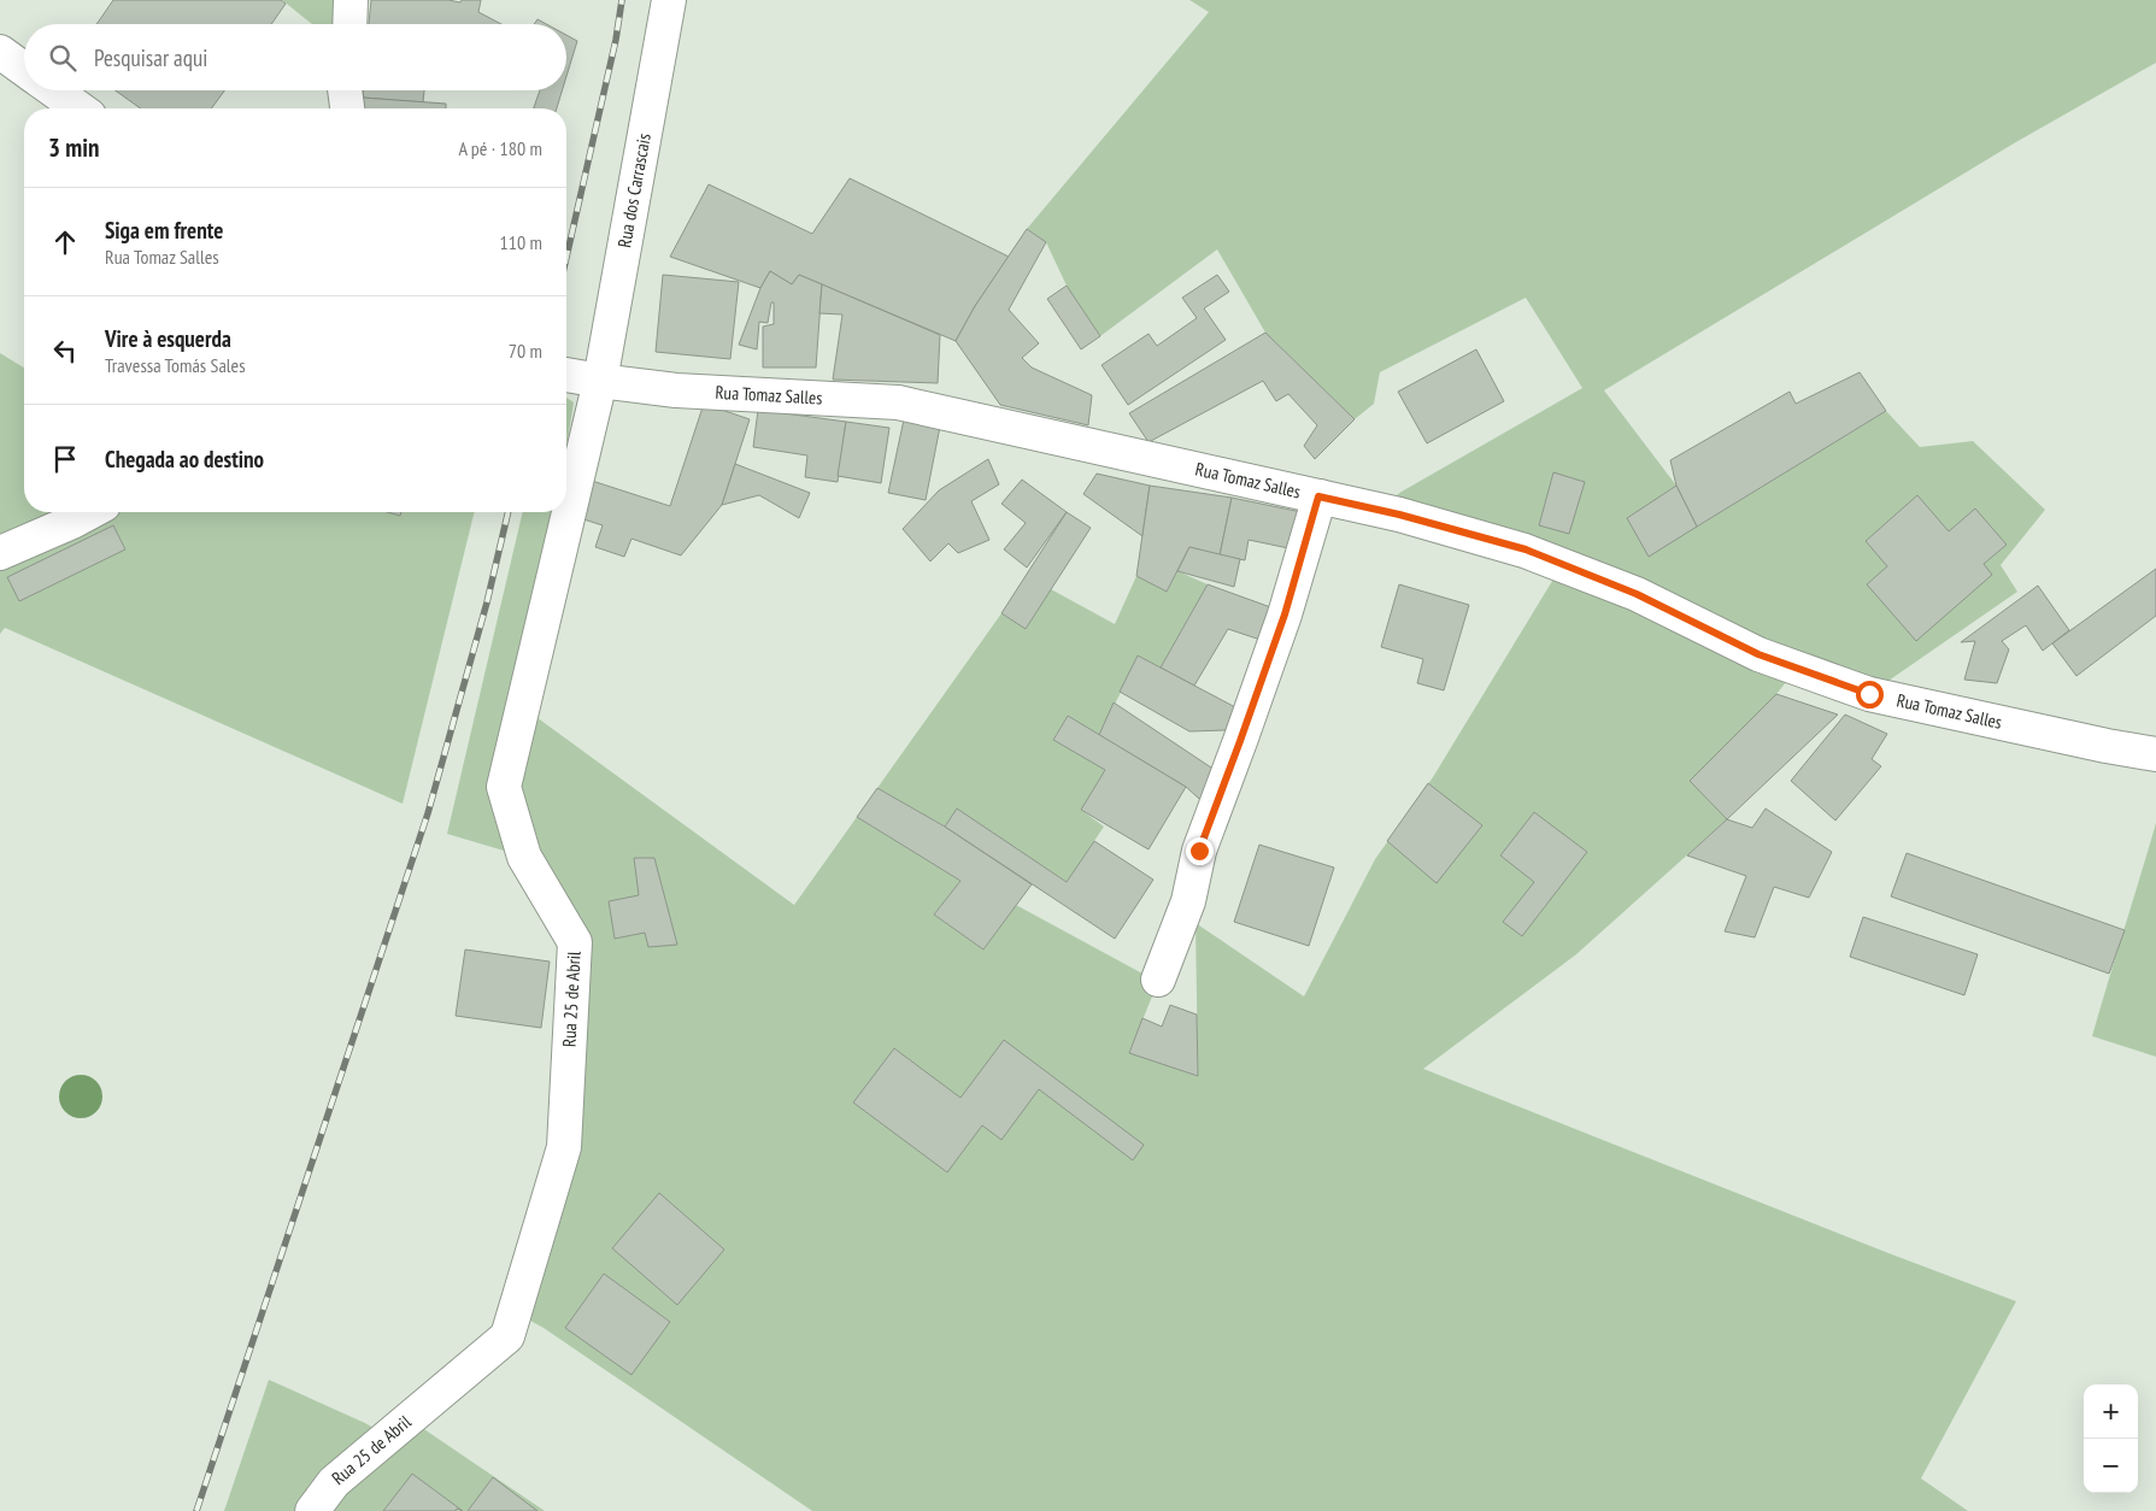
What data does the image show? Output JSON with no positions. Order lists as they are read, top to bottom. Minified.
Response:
{"streets":{"street":["Rua dos Carrascais","Rua Tomaz Salles","Rua 25 de Abril"]},"crossings":[["Rua dos Carrascais","Rua Tomaz Salles"],["Rua dos Carrascais","Rua 25 de Abril"],["Rua Tomaz Salles","Rua 25 de Abril"]],"page":{"search":"Pesquisar aqui","heading":["3 min","A pé · 180 m"],"list":[["Siga em frente","Rua Tomaz Salles","110 m"],["Vire à esquerda","Travessa Tomás Sales","70 m"],"Chegada ao destino"],"map_buttons":["+","−"]}}
